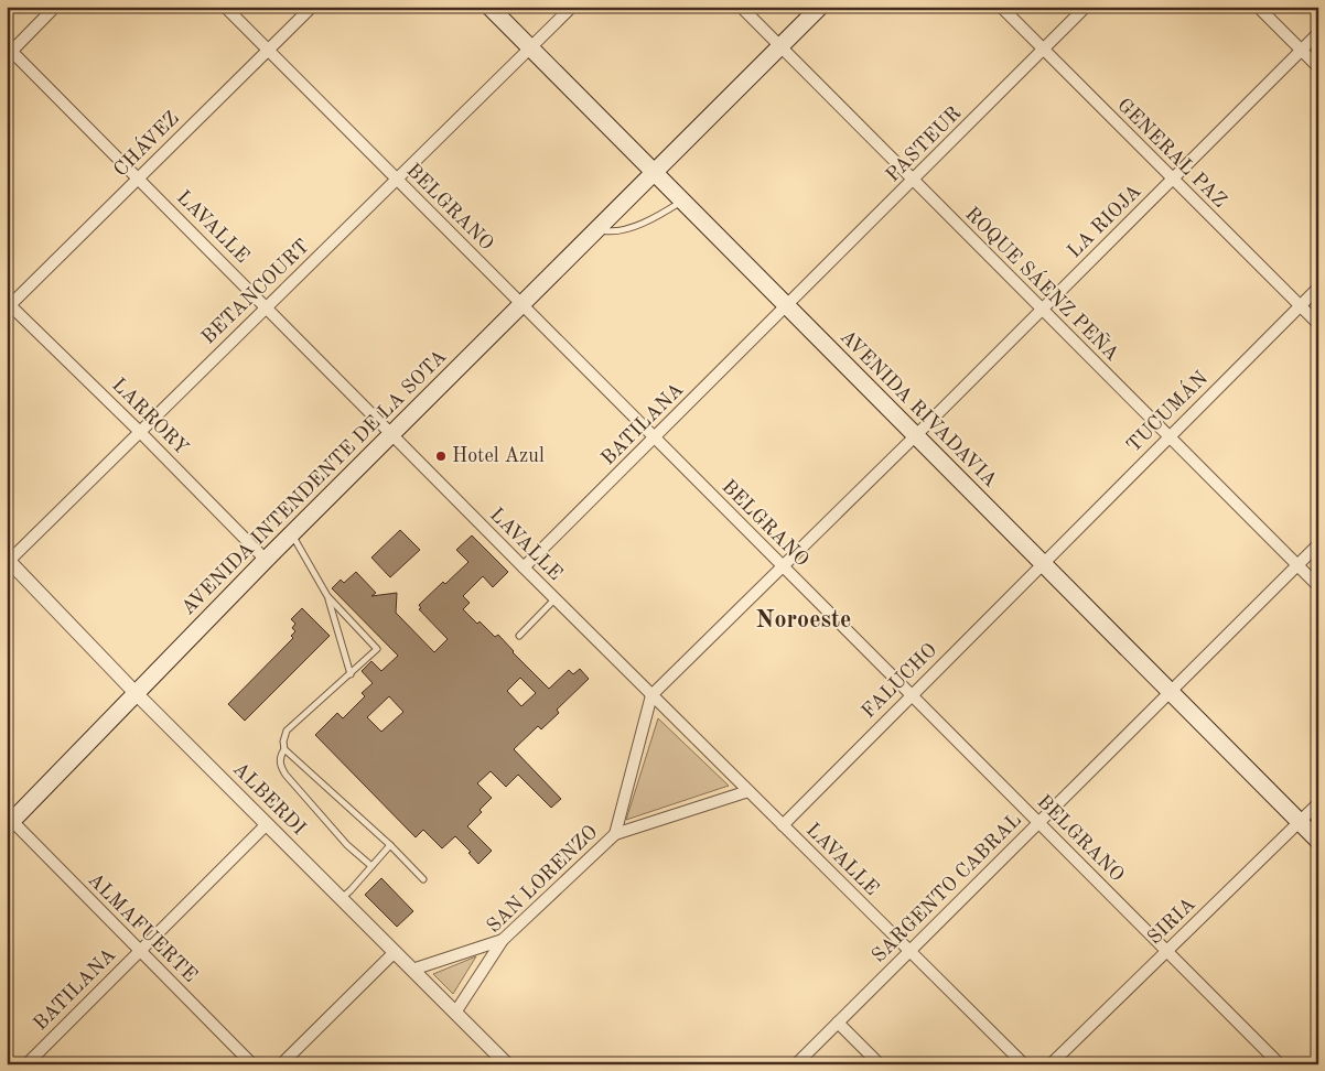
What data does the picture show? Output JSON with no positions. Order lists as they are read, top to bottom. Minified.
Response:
{"streets":{"main road":["AVENIDA RIVADAVIA","AVENIDA INTENDENTE DE LA SOTA"],"street":["CHÁVEZ","PASTEUR","GENERAL PAZ","BELGRANO","LA RIOJA","LAVALLE","ROQUE SÁENZ PEÑA","BETANCOURT","TUCUMÁN","LARRORY","BATILANA","FALUCHO","ALBERDI","SAN LORENZO","SARGENTO CABRAL","SIRIA","ALMAFUERTE"]},"crossings":[["CHÁVEZ","BELGRANO"],["CHÁVEZ","LAVALLE"],["CHÁVEZ","LARRORY"],["PASTEUR","GENERAL PAZ"],["PASTEUR","ROQUE SÁENZ PEÑA"],["PASTEUR","AVENIDA RIVADAVIA"],["PASTEUR","BATILANA"],["GENERAL PAZ","LA RIOJA"],["GENERAL PAZ","TUCUMÁN"],["BELGRANO","BETANCOURT"],["BELGRANO","BATILANA"],["BELGRANO","AVENIDA INTENDENTE DE LA SOTA"],["BELGRANO","FALUCHO"],["BELGRANO","SARGENTO CABRAL"],["BELGRANO","SIRIA"],["LA RIOJA","ROQUE SÁENZ PEÑA"],["LA RIOJA","AVENIDA RIVADAVIA"],["LAVALLE","BETANCOURT"],["LAVALLE","BATILANA"],["LAVALLE","AVENIDA INTENDENTE DE LA SOTA"],["LAVALLE","FALUCHO"],["LAVALLE","SAN LORENZO"],["LAVALLE","SARGENTO CABRAL"],["ROQUE SÁENZ PEÑA","TUCUMÁN"],["ROQUE SÁENZ PEÑA","AVENIDA INTENDENTE DE LA SOTA"],["ROQUE SÁENZ PEÑA","SARGENTO CABRAL"],["BETANCOURT","AVENIDA RIVADAVIA"],["BETANCOURT","LARRORY"],["BETANCOURT","ALBERDI"],["AVENIDA RIVADAVIA","TUCUMÁN"],["AVENIDA RIVADAVIA","BATILANA"],["AVENIDA RIVADAVIA","AVENIDA INTENDENTE DE LA SOTA"],["AVENIDA RIVADAVIA","FALUCHO"],["AVENIDA RIVADAVIA","SARGENTO CABRAL"],["AVENIDA RIVADAVIA","SIRIA"],["TUCUMÁN","FALUCHO"],["LARRORY","AVENIDA INTENDENTE DE LA SOTA"],["BATILANA","ALBERDI"],["BATILANA","ALMAFUERTE"],["AVENIDA INTENDENTE DE LA SOTA","ALBERDI"],["AVENIDA INTENDENTE DE LA SOTA","ALMAFUERTE"],["ALBERDI","SAN LORENZO"]],"districts":["Noroeste"],"places":["Hotel Azul"]}
